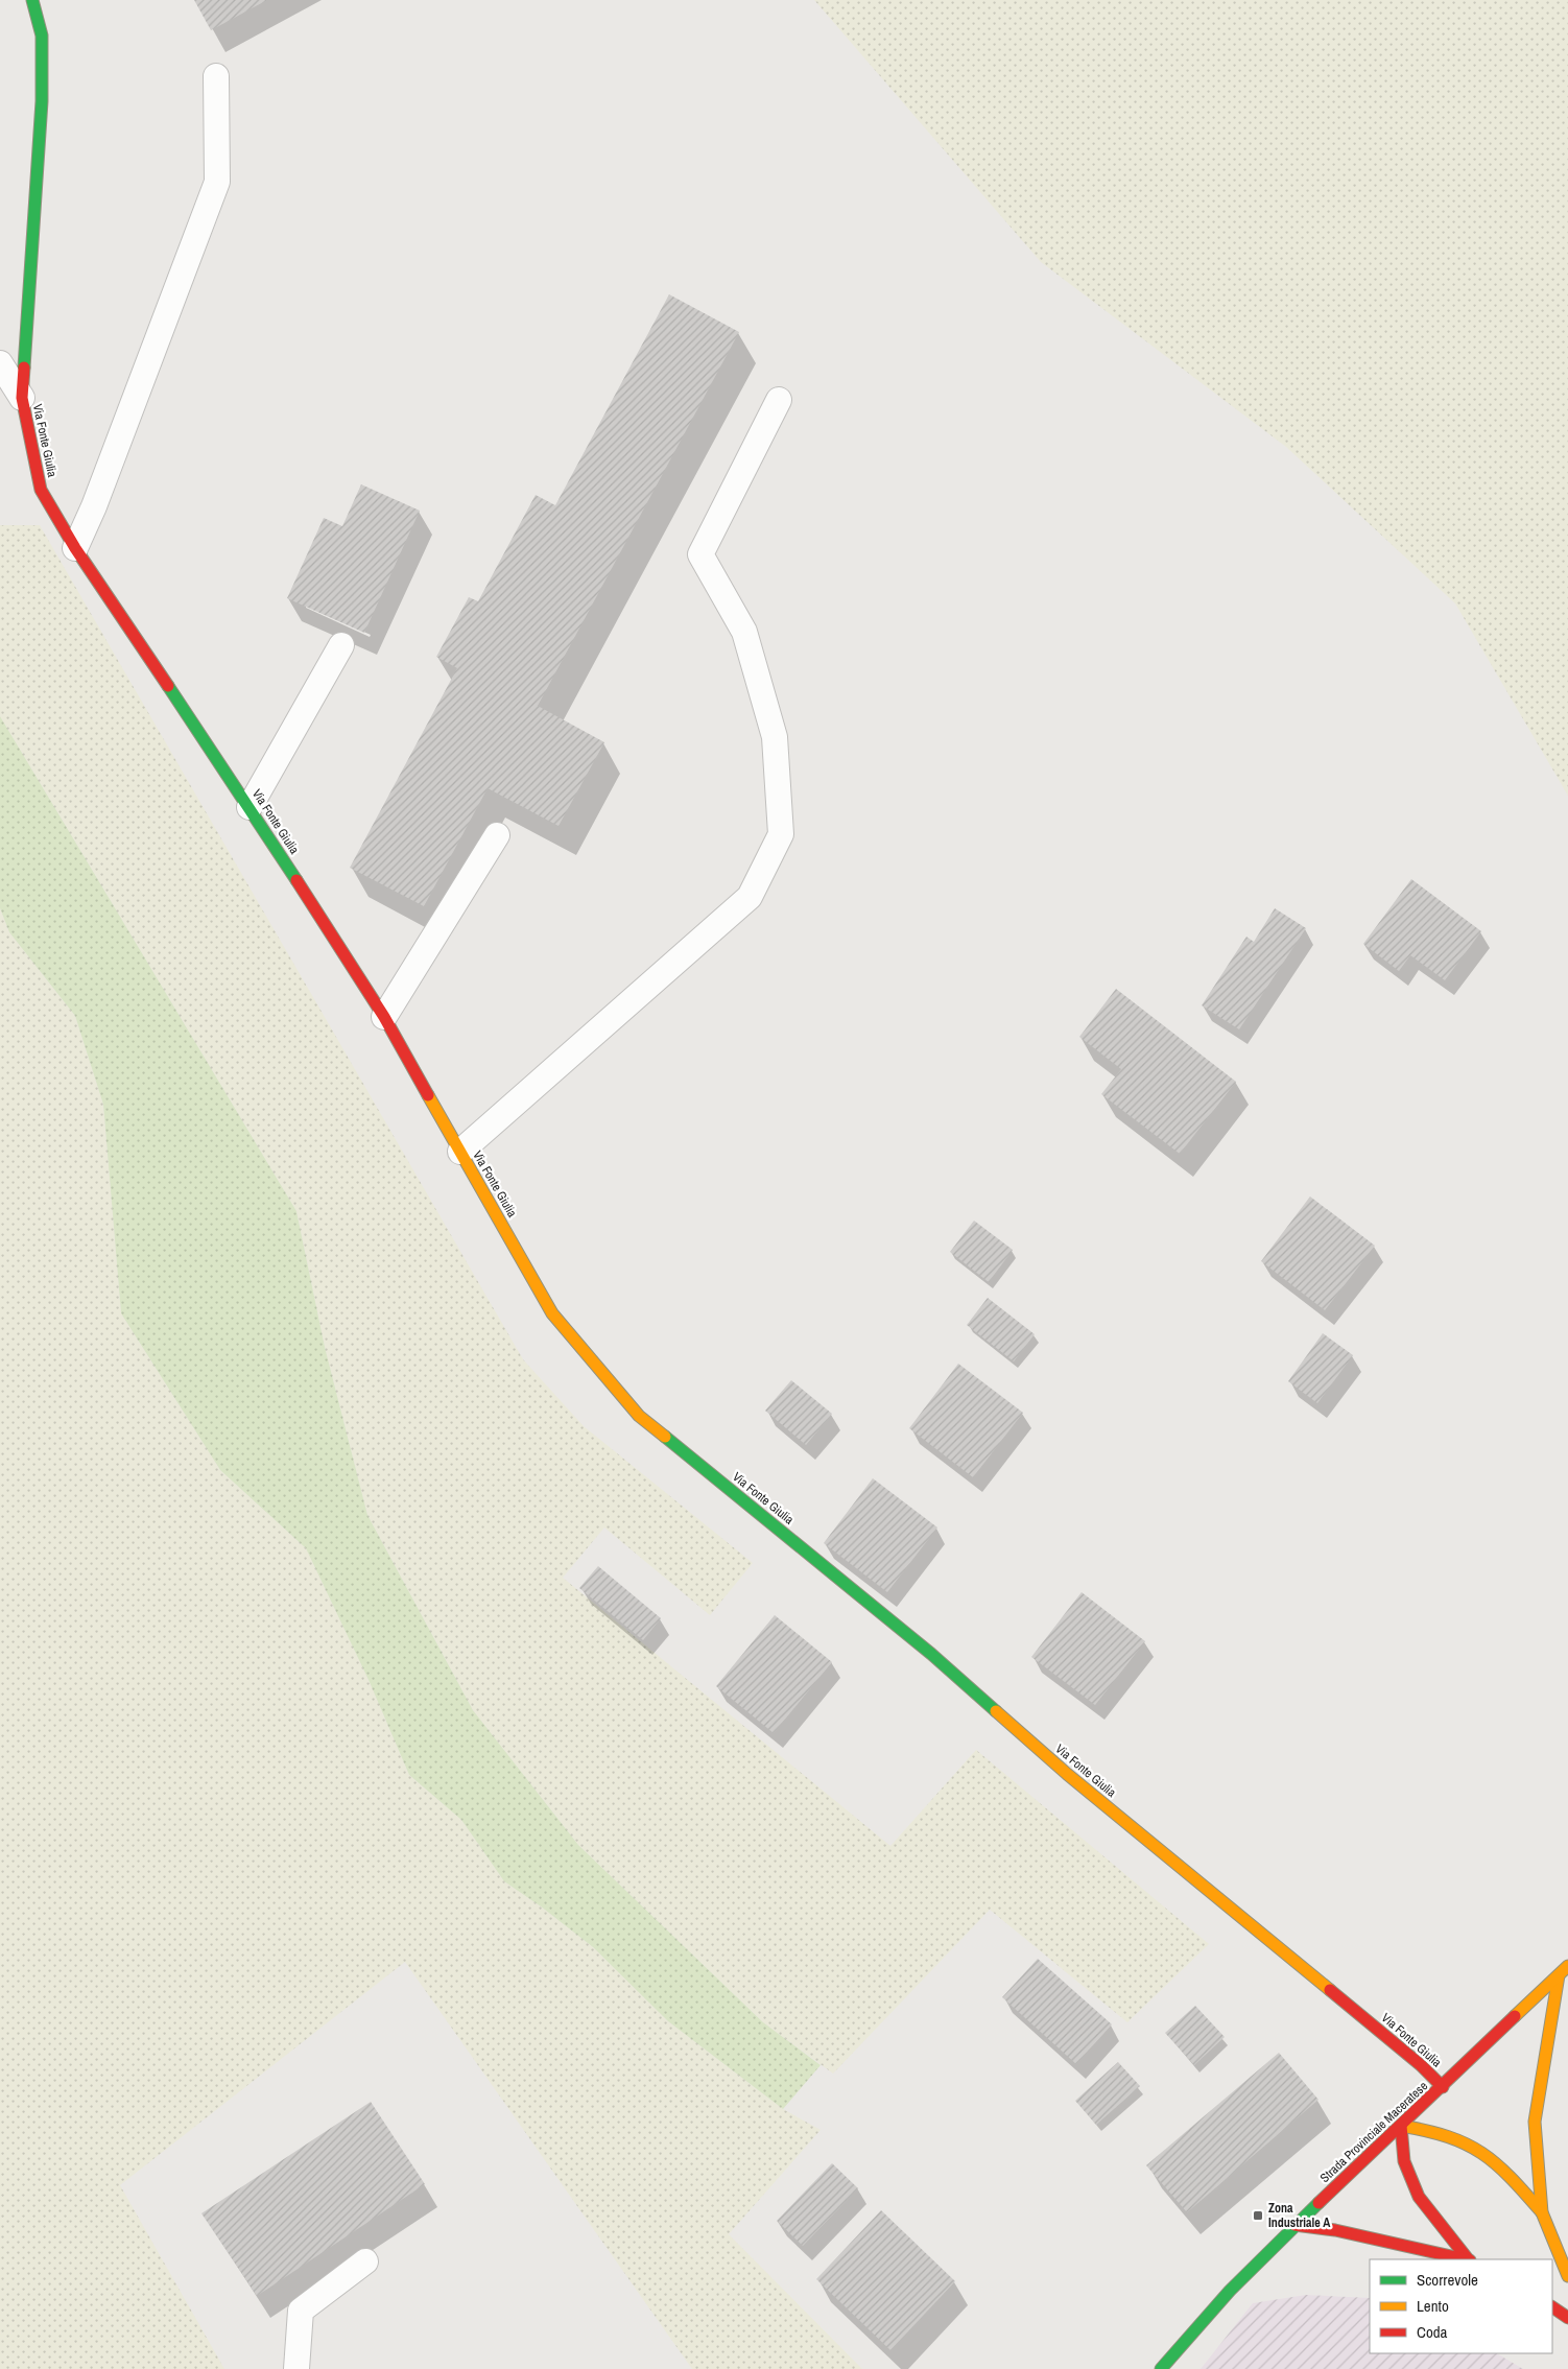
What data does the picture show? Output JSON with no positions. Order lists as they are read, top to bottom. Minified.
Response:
{"streets":{"street":["Via Fonte Giulia","Strada Provinciale Maceratese"]},"crossings":[["Via Fonte Giulia","Strada Provinciale Maceratese"]],"places":{"transit":["Zona Industriale A"]},"legend":["Scorrevole","Lento","Coda"]}
